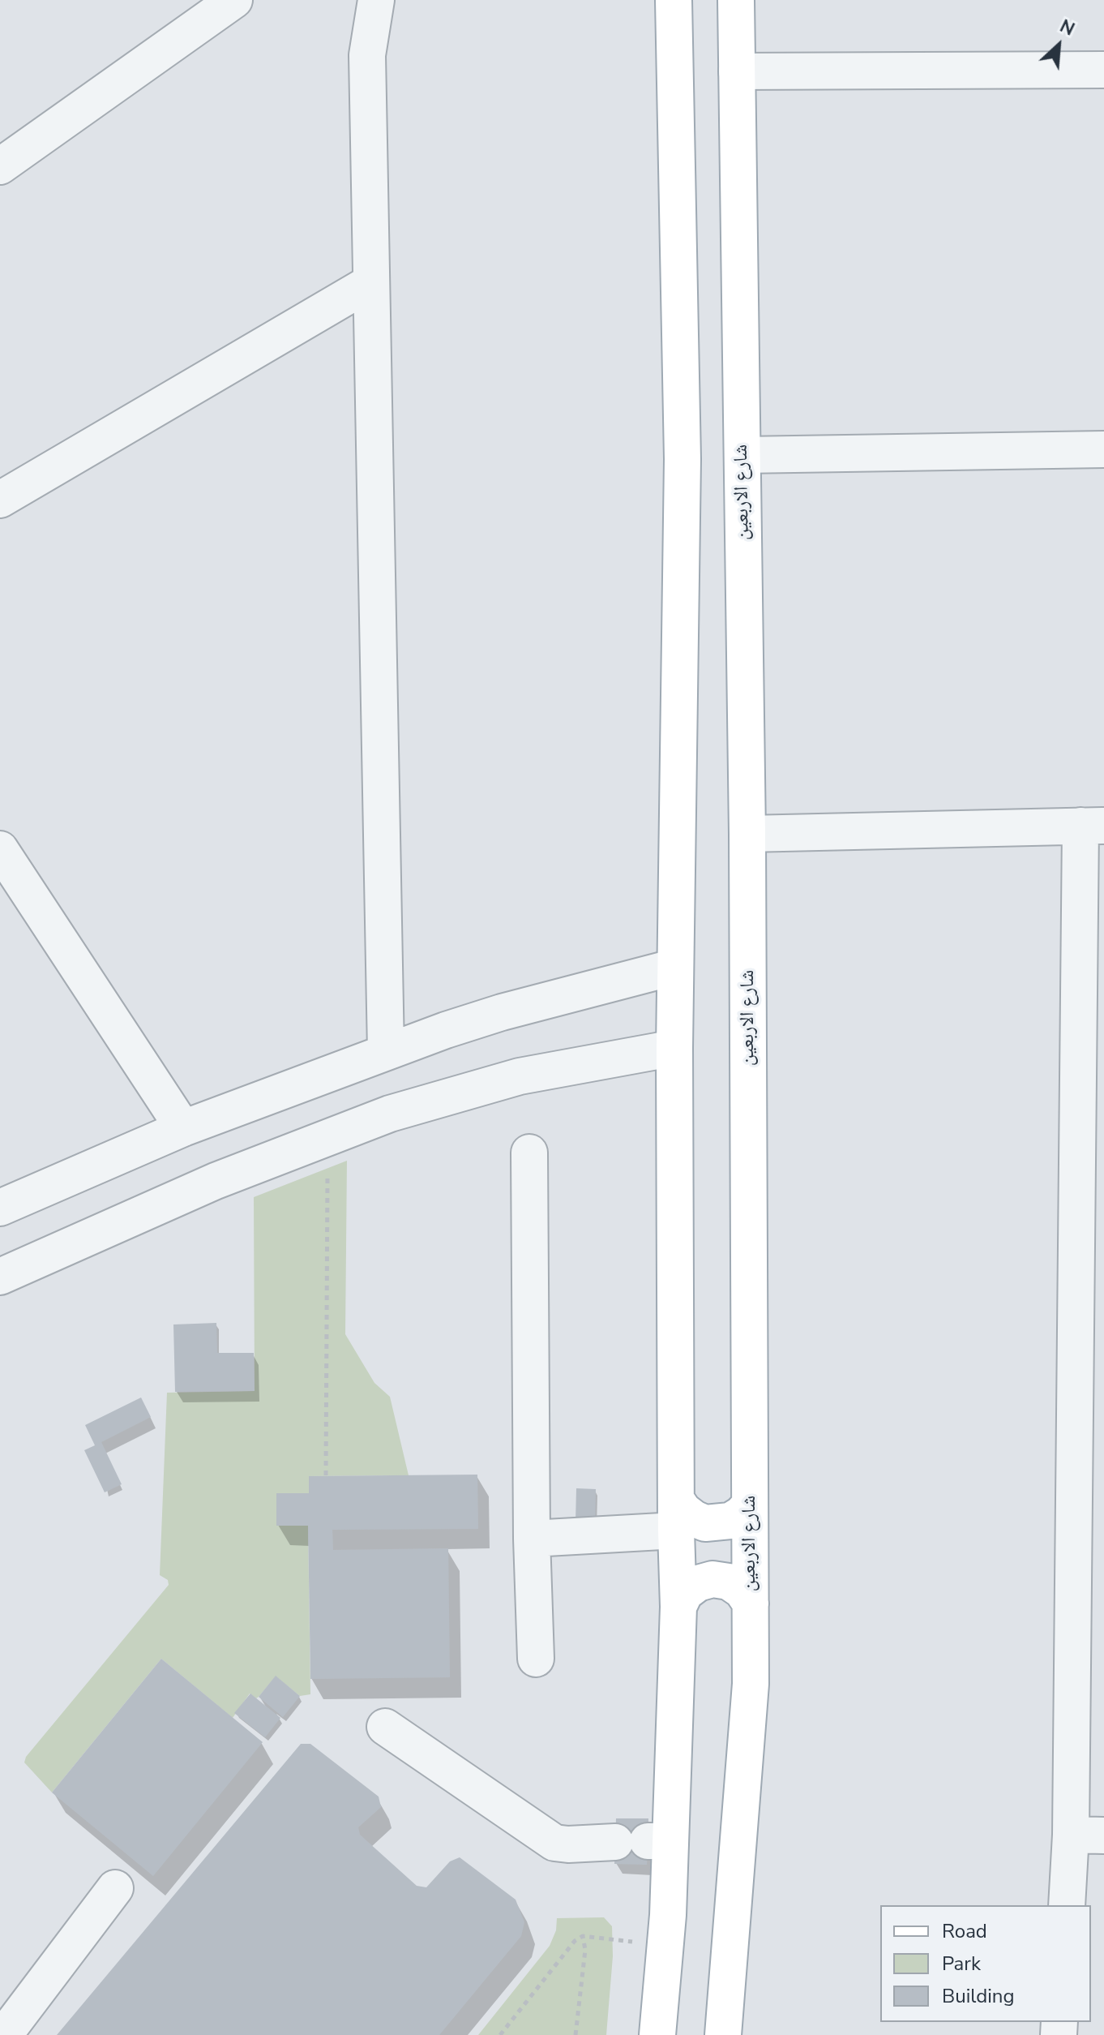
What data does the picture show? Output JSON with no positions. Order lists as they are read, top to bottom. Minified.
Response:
{"streets":{"main road":["شارع الاربعين"]},"legend":["Road","Park","Building"],"north":"top right"}
